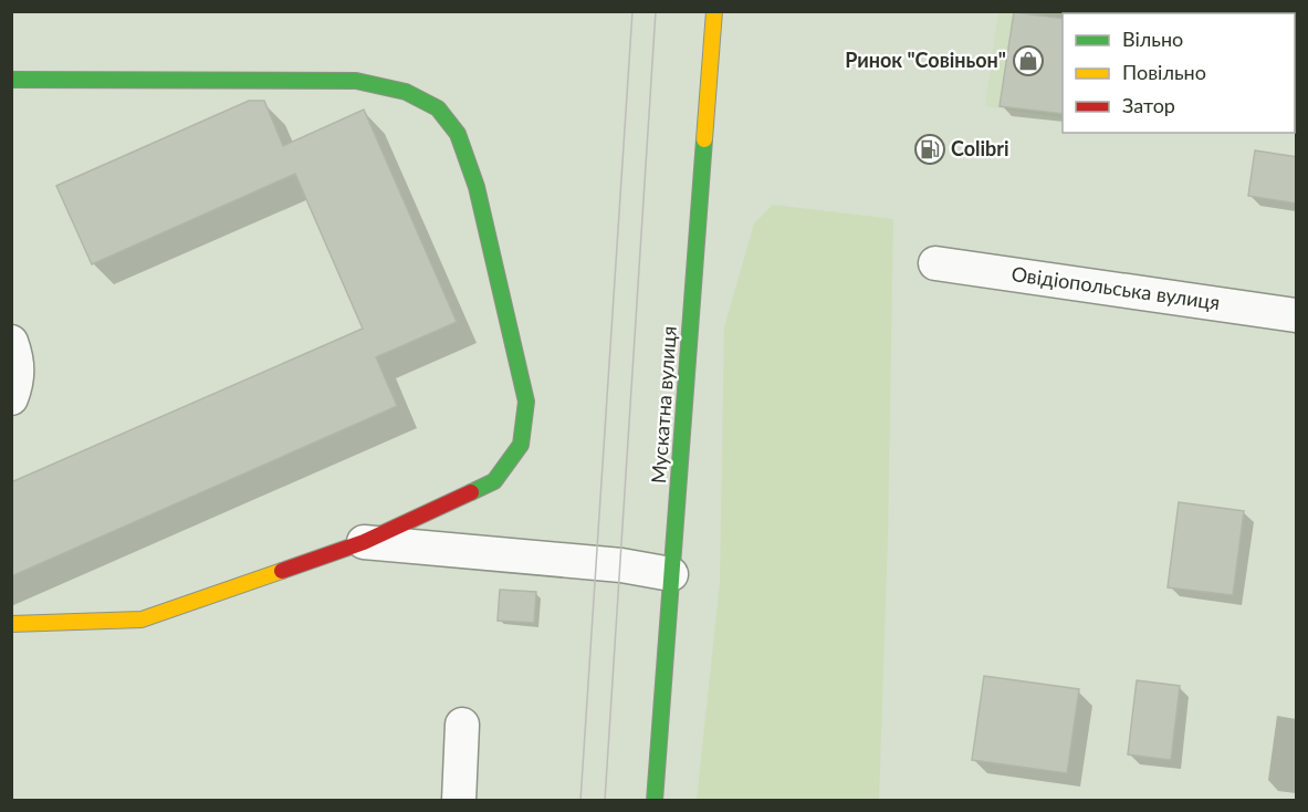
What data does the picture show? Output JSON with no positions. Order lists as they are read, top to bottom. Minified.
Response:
{"streets":{"street":["Овідіопольська вулиця","Мускатна вулиця"]},"places":{"shop":["Ринок \"Совіньон\""],"fuel station":["Colibri"]},"legend":["Вільно","Повільно","Затор"]}
